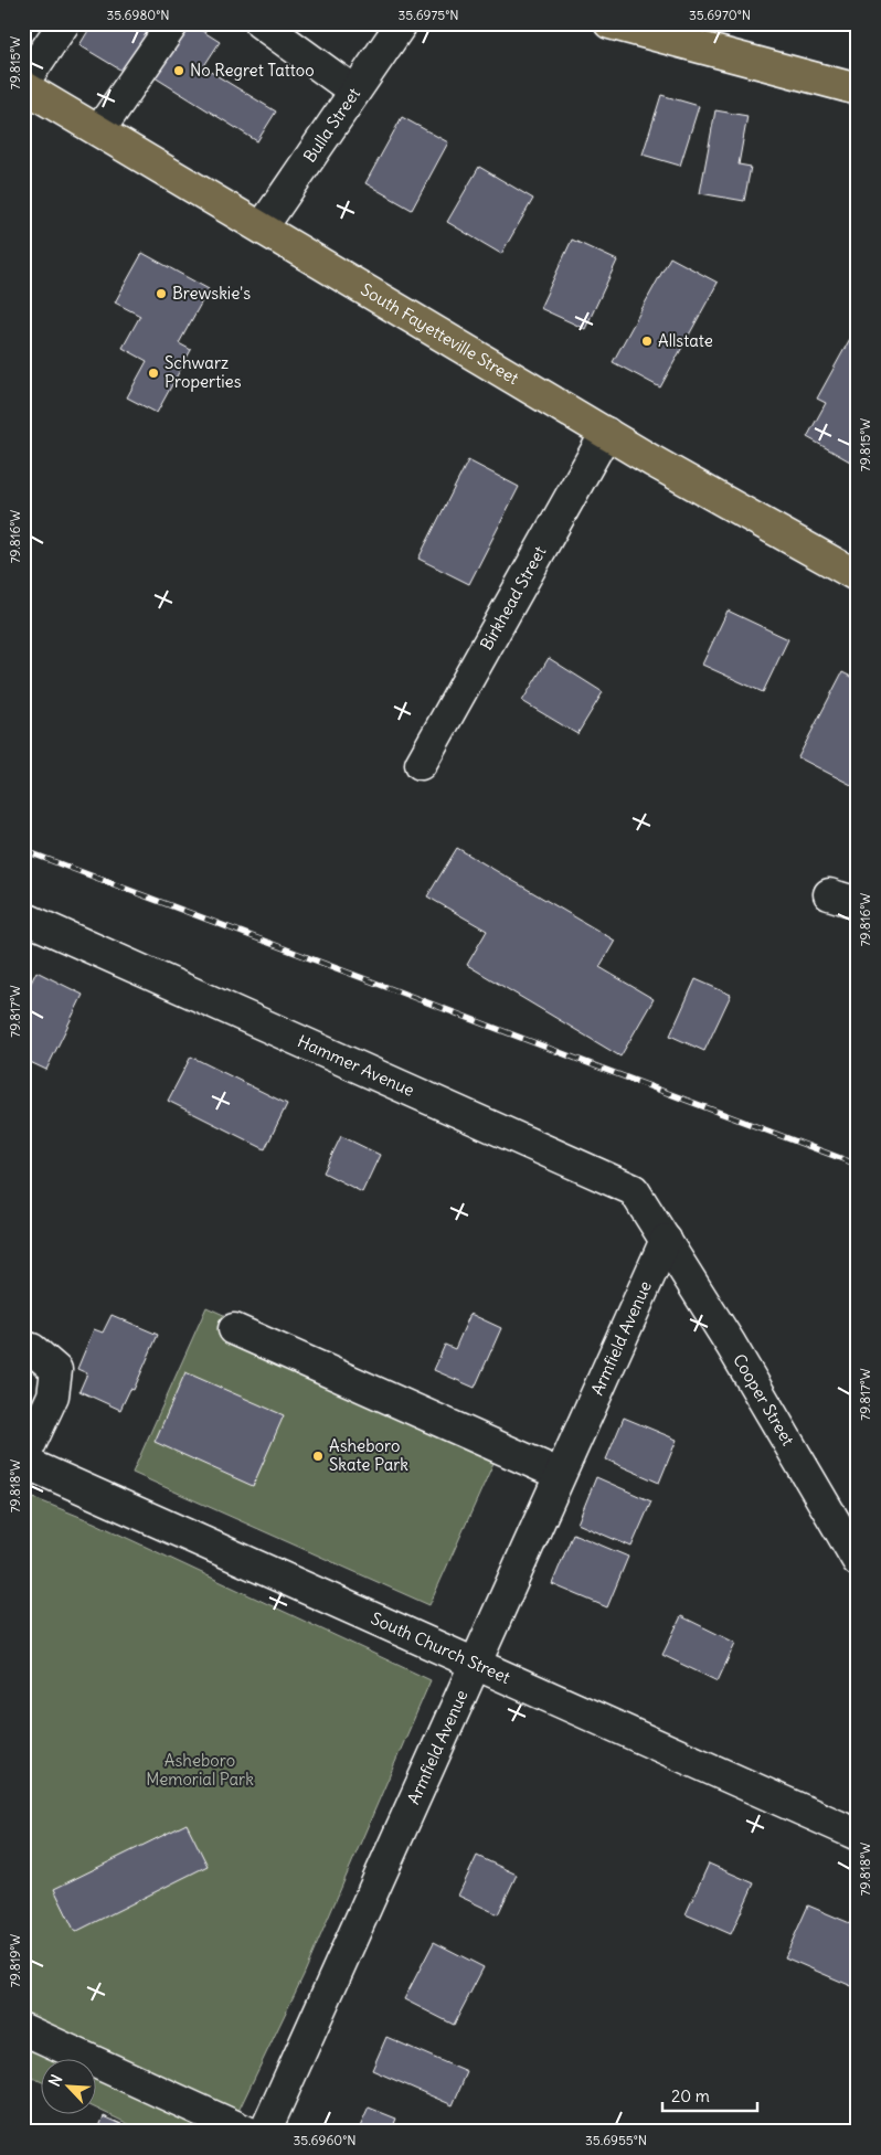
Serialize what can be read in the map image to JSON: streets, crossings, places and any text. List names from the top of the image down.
{
  "streets": {
    "main road": ["South Fayetteville Street"],
    "street": [
      "Bulla Street",
      "Birkhead Street",
      "Hammer Avenue",
      "Armfield Avenue",
      "Cooper Street",
      "South Church Street"
    ]
  },
  "crossings": [
    ["Bulla Street", "South Fayetteville Street"],
    ["South Fayetteville Street", "Birkhead Street"],
    ["Hammer Avenue", "Armfield Avenue"],
    ["Hammer Avenue", "Cooper Street"],
    ["Armfield Avenue", "Cooper Street"],
    ["Armfield Avenue", "South Church Street"]
  ],
  "parks": ["Asheboro Memorial Park"],
  "places": [
    "No Regret Tattoo",
    "Brewskie's",
    "Allstate",
    "Schwarz Properties",
    "Asheboro Skate Park"
  ],
  "scale_bar": "20 m",
  "north": "top left",
  "coordinates": [
    "35.6980°N",
    "35.6975°N",
    "35.6970°N",
    "79.815°W",
    "79.816°W",
    "79.817°W",
    "79.818°W",
    "79.819°W",
    "35.6960°N",
    "35.6955°N"
  ]
}
